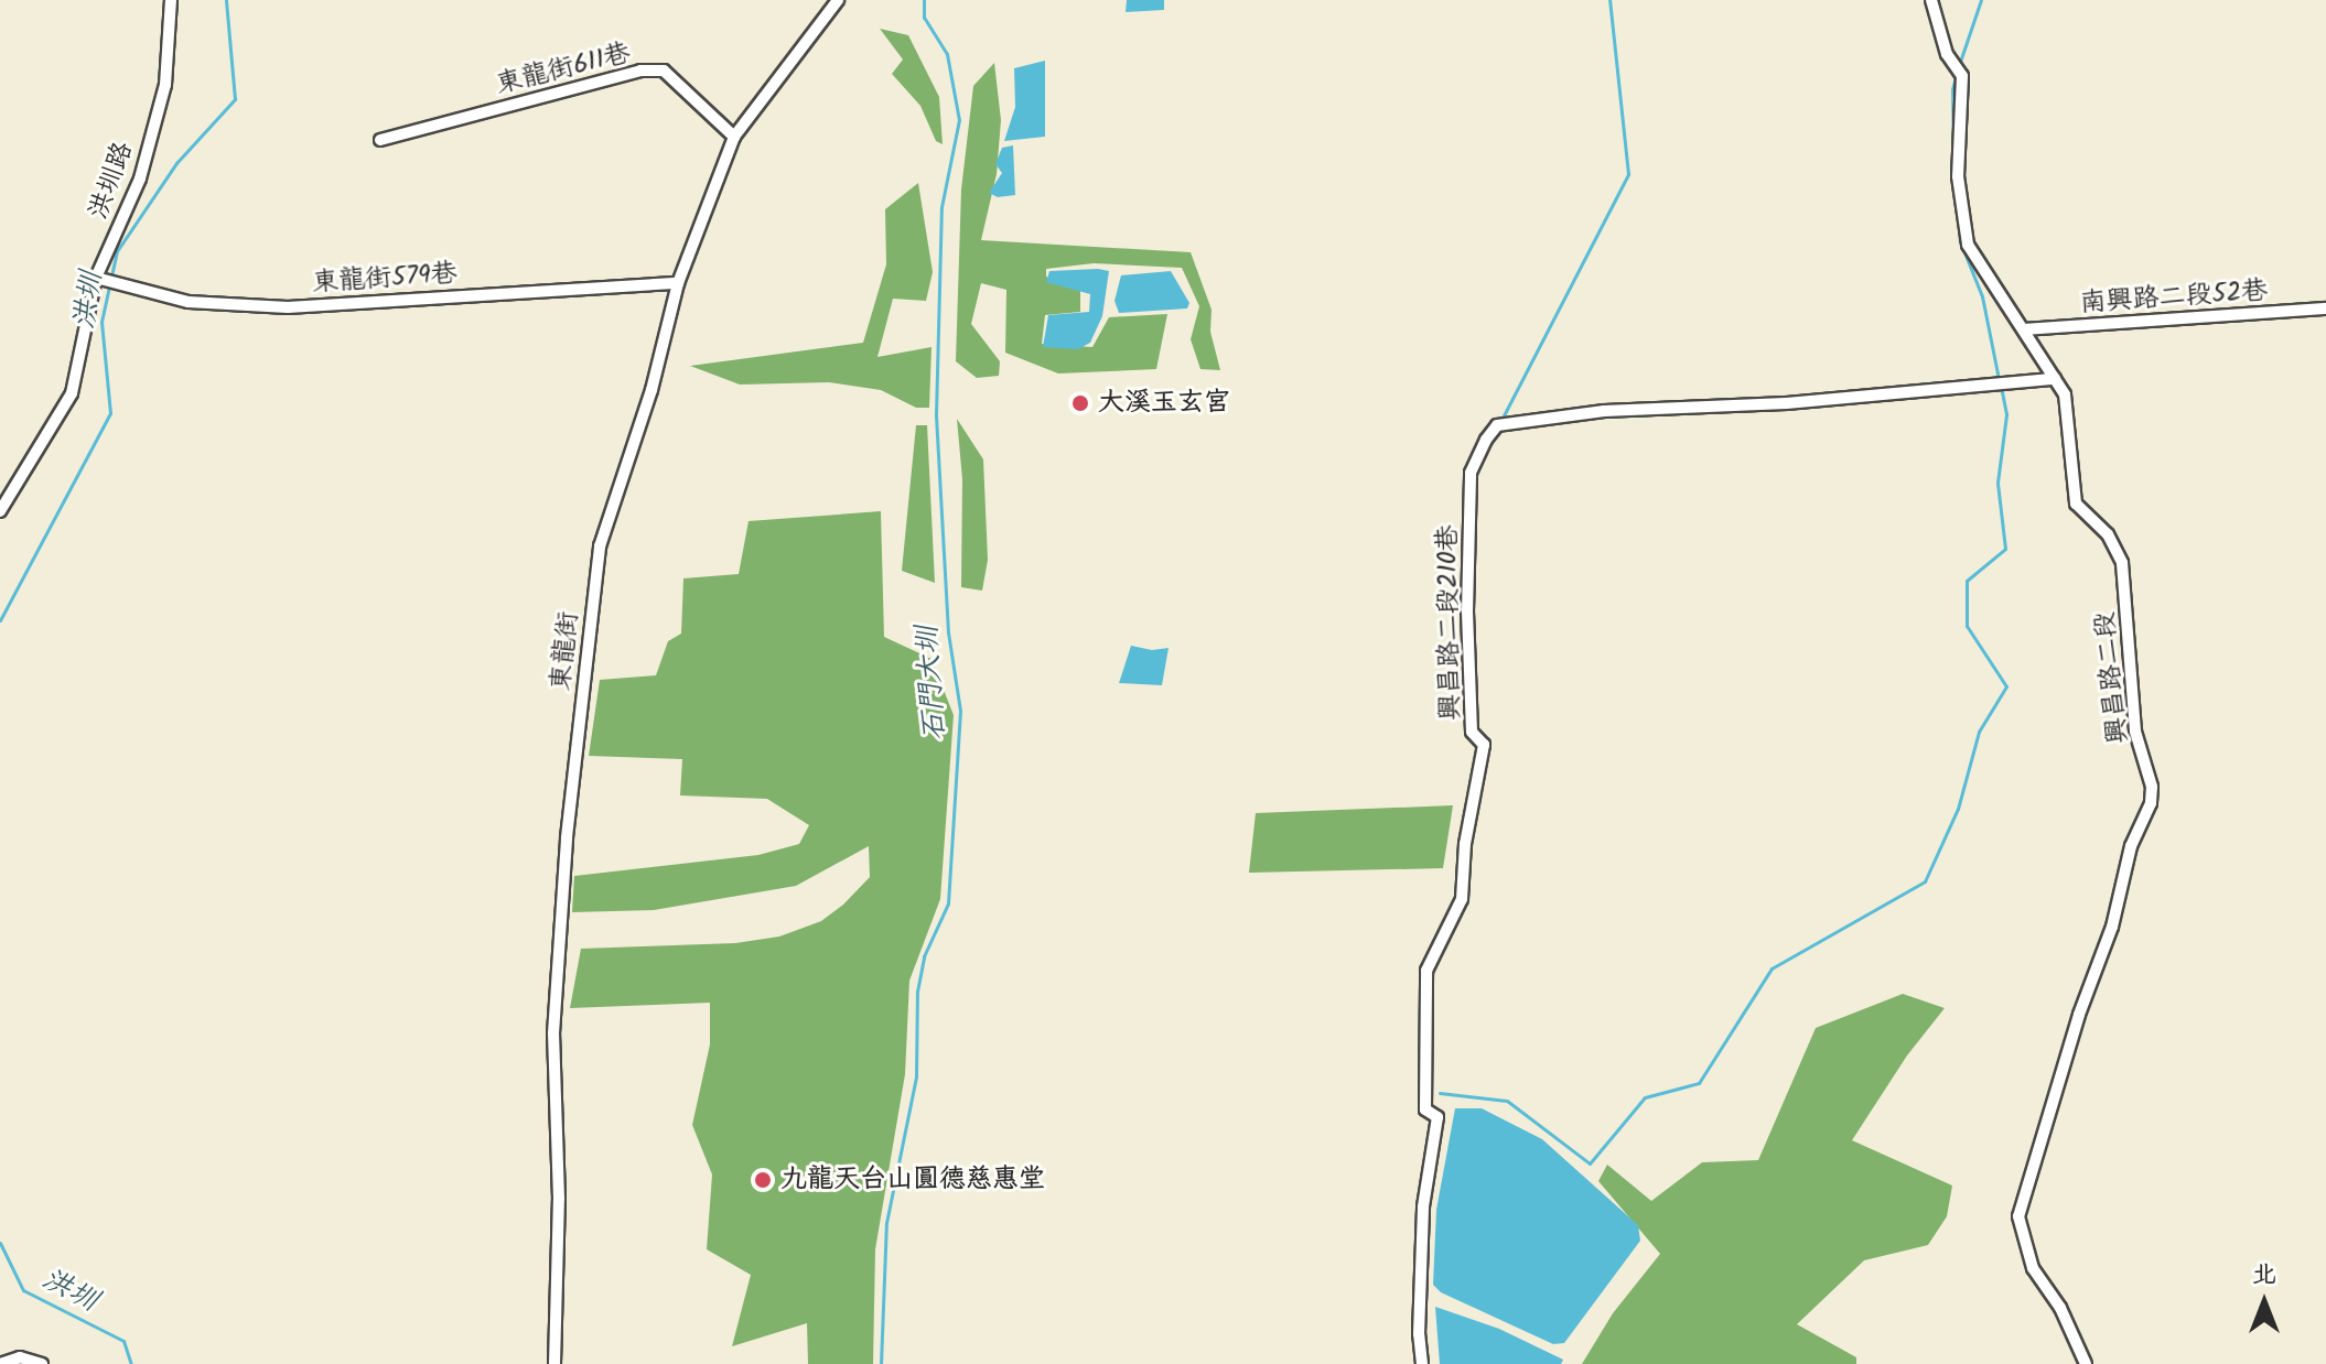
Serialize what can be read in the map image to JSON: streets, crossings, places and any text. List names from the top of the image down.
{
  "streets": {
    "street": [
      "東龍街611巷",
      "洪圳路",
      "東龍街579巷",
      "南興路二段52巷",
      "興昌路二段210巷",
      "東龍街",
      "興昌路二段"
    ]
  },
  "crossings": [
    ["東龍街611巷", "東龍街"],
    ["洪圳路", "東龍街579巷"],
    ["東龍街579巷", "東龍街"],
    ["南興路二段52巷", "興昌路二段"],
    ["興昌路二段210巷", "興昌路二段"]
  ],
  "water": ["洪圳", "石門大圳"],
  "places": ["大溪玉玄宮", "九龍天台山圓德慈惠堂"],
  "north": "top"
}
